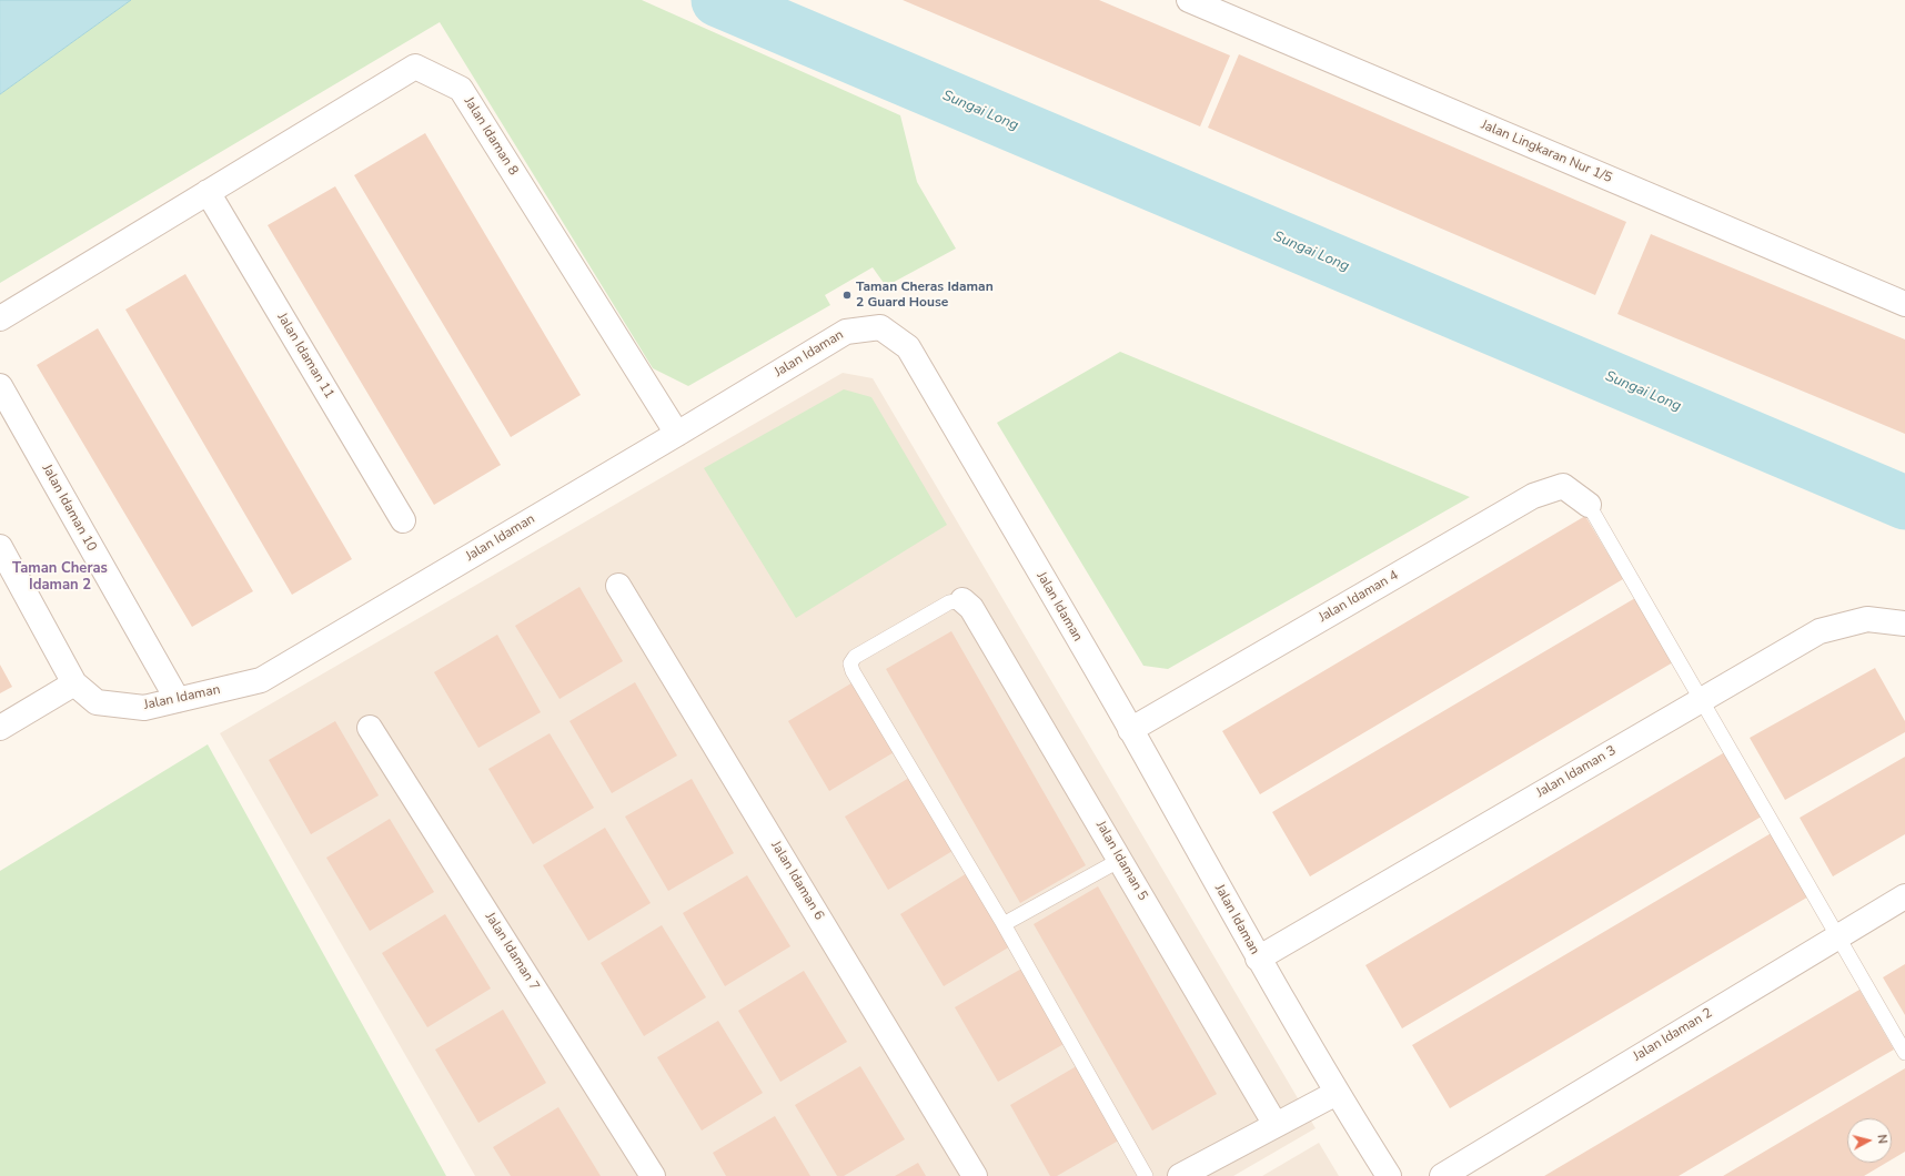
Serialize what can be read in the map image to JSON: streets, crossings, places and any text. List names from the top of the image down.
{
  "streets": {
    "street": [
      "Jalan Idaman 8",
      "Jalan Lingkaran Nur 1/5",
      "Jalan Idaman",
      "Jalan Idaman 11",
      "Jalan Idaman 10",
      "Jalan Idaman 4",
      "Jalan Idaman 3",
      "Jalan Idaman 5",
      "Jalan Idaman 6",
      "Jalan Idaman 7",
      "Jalan Idaman 2"
    ]
  },
  "crossings": [
    ["Jalan Idaman 8", "Jalan Idaman"],
    ["Jalan Idaman 8", "Jalan Idaman 11"],
    ["Jalan Idaman", "Jalan Idaman 10"],
    ["Jalan Idaman", "Jalan Idaman 4"],
    ["Jalan Idaman", "Jalan Idaman 3"]
  ],
  "districts": ["Taman Cheras Idaman 2"],
  "water": ["Sungai Long"],
  "places": ["Taman Cheras Idaman 2 Guard House"],
  "north": "right"
}
